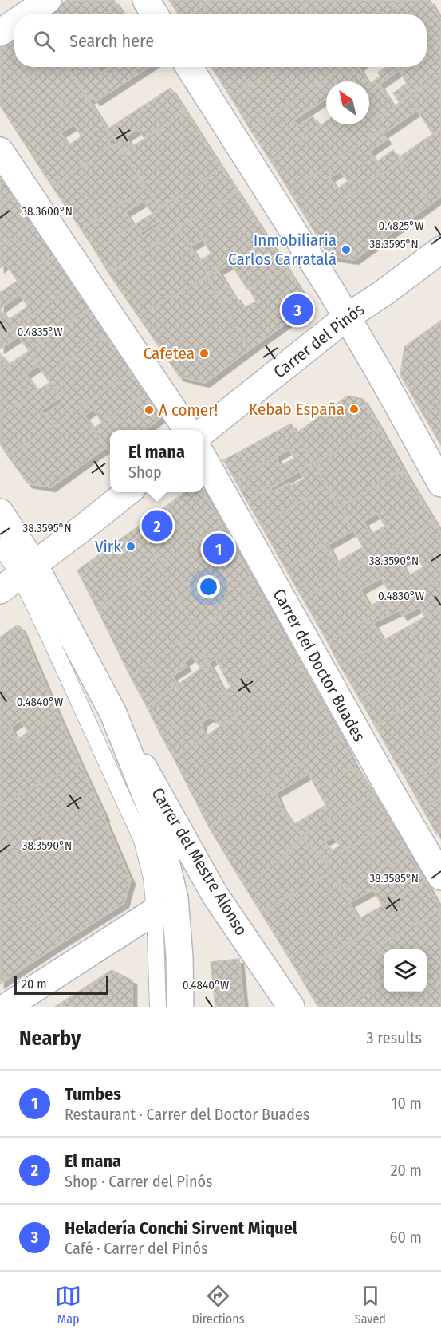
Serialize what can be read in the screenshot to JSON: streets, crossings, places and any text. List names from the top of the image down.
{
  "streets": {
    "street": ["Carrer del Pinós", "Carrer del Doctor Buades", "Carrer del Mestre Alonso"]
  },
  "places": [
    "Inmobiliaria Carlos Carratalá",
    "Cafetea",
    "Kebab España",
    "A comer!",
    "Virk"
  ],
  "scale_bar": "20 m",
  "north": "top left",
  "page": {
    "search": "Search here",
    "pins": ["3", "2", "1"],
    "popup": ["El mana", "Shop"],
    "scale": "20 m",
    "heading": ["Nearby", "3 results"],
    "list": [
      {
        "mark": "1",
        "name": "Tumbes",
        "note": "Restaurant · Carrer del Doctor Buades",
        "value": "10 m"
      },
      {
        "mark": "2",
        "name": "El mana",
        "note": "Shop · Carrer del Pinós",
        "value": "20 m"
      },
      {
        "mark": "3",
        "name": "Heladería Conchi Sirvent Miquel",
        "note": "Café · Carrer del Pinós",
        "value": "60 m"
      }
    ],
    "nav": ["Map", "Directions", "Saved"]
  },
  "coordinates": [
    "38.3600°N",
    "0.4825°W",
    "38.3595°N",
    "0.4835°W",
    "38.3590°N",
    "0.4830°W",
    "0.4840°W",
    "38.3585°N"
  ]
}
